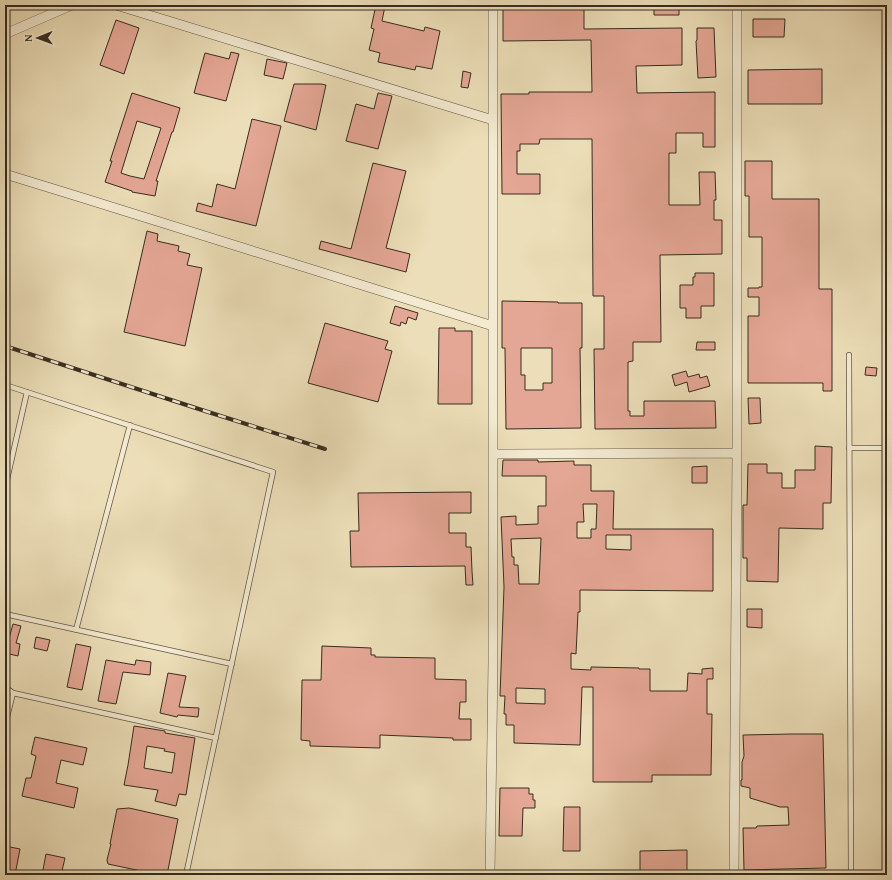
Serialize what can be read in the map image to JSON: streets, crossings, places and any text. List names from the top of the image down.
{
  "north": "left"
}
